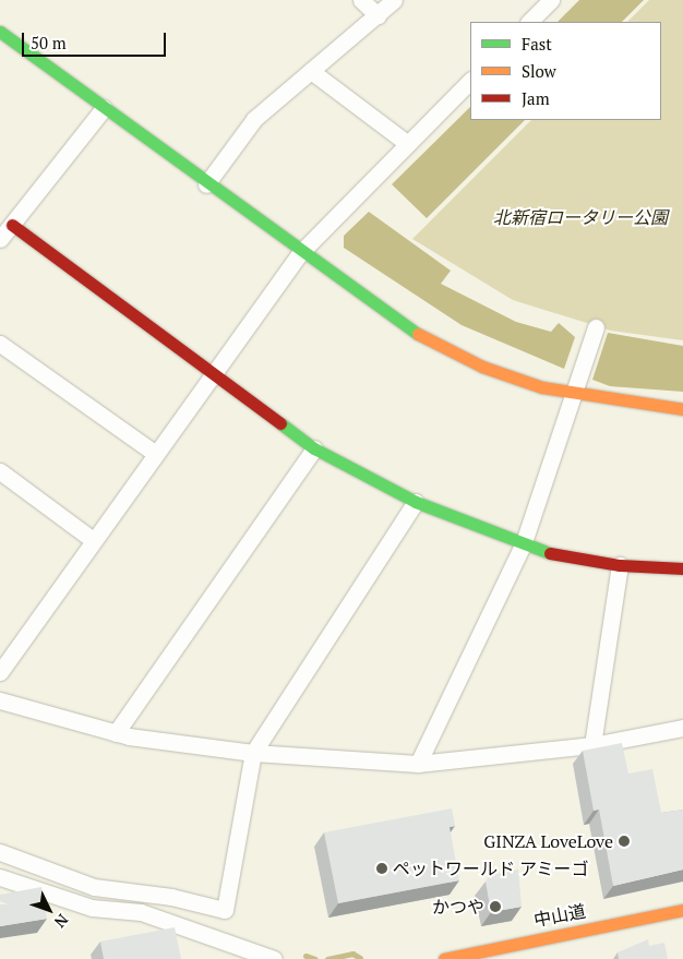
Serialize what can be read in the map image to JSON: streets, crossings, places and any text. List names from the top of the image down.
{
  "streets": {
    "main road": ["中山道"]
  },
  "parks": ["北新宿ロータリー公園"],
  "places": ["GINZA LoveLove", "ペットワールド アミーゴ", "かつや"],
  "legend": ["Fast", "Slow", "Jam"],
  "scale_bar": "50 m",
  "north": "bottom right"
}
